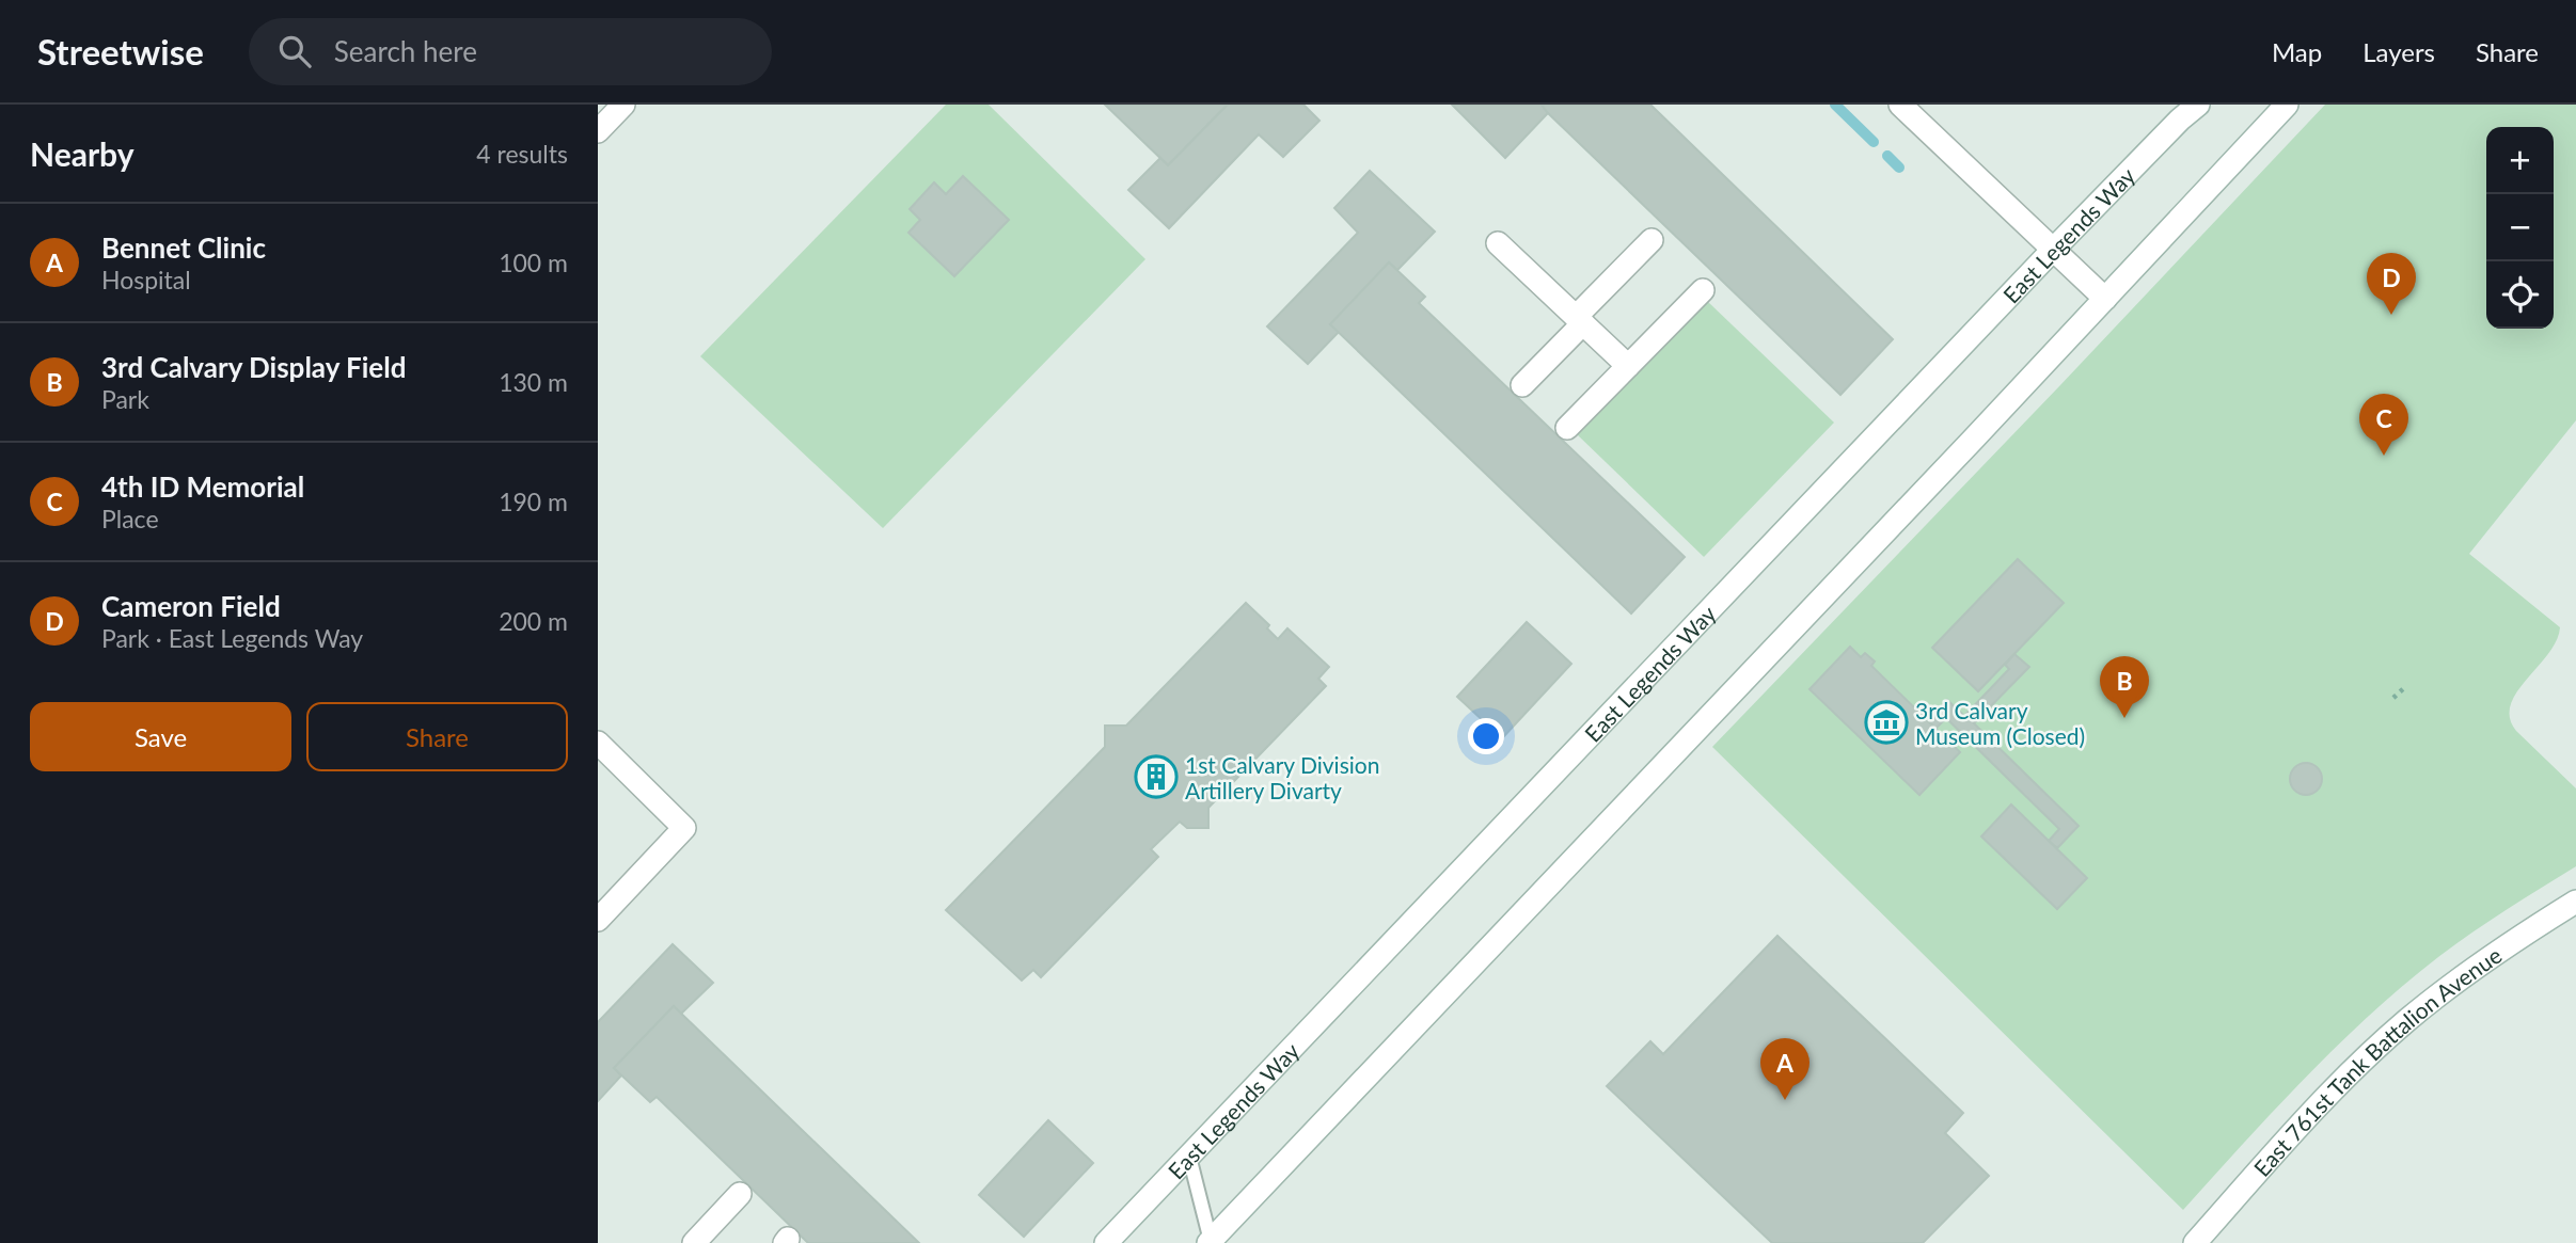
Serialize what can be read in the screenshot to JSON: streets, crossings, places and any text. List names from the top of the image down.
{
  "streets": {
    "street": ["East Legends Way", "East 761st Tank Battalion Avenue"]
  },
  "places": {
    "museum": ["3rd Calvary Museum (Closed)"],
    "building": ["1st Calvary Division Artillery Divarty"]
  },
  "page": {
    "header": "Streetwise",
    "search": "Search here",
    "nav": ["Map", "Layers", "Share"],
    "heading": ["Nearby", "4 results"],
    "map_buttons": ["+", "−"],
    "list": [
      {
        "mark": "A",
        "name": "Bennet Clinic",
        "note": "Hospital",
        "value": "100 m"
      },
      {
        "mark": "B",
        "name": "3rd Calvary Display Field",
        "note": "Park",
        "value": "130 m"
      },
      {
        "mark": "C",
        "name": "4th ID Memorial",
        "note": "Place",
        "value": "190 m"
      },
      {
        "mark": "D",
        "name": "Cameron Field",
        "note": "Park · East Legends Way",
        "value": "200 m"
      }
    ],
    "pins": [
      "D",
      "C",
      "B",
      "A"
    ],
    "buttons": ["Save", "Share"]
  }
}
